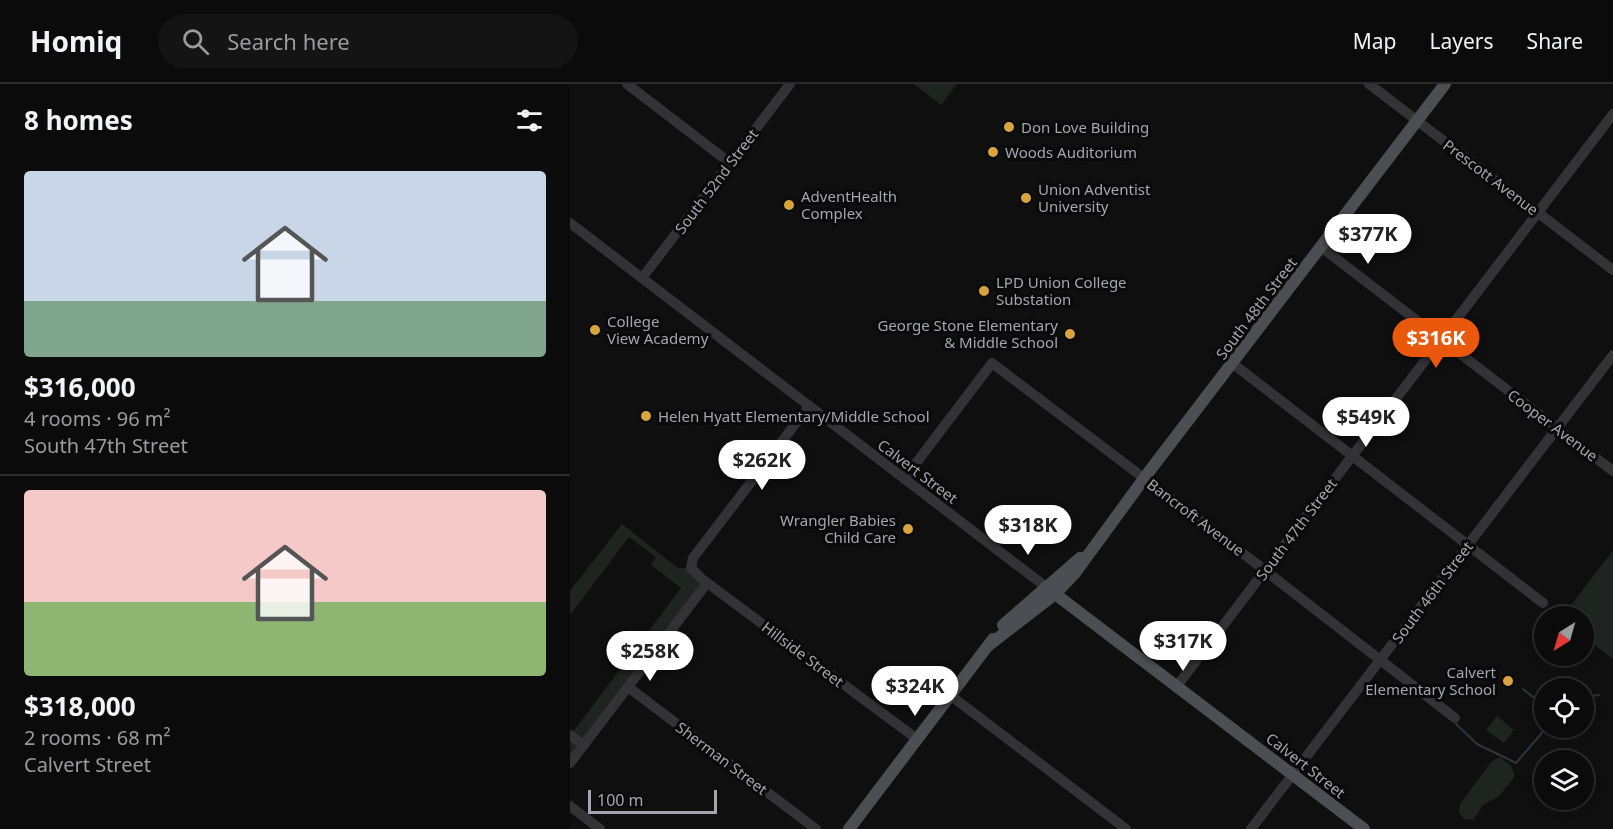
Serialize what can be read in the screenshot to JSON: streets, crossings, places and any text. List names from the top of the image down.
{
  "streets": {
    "main road": ["South 48th Street", "Calvert Street"],
    "street": [
      "Prescott Avenue",
      "South 52nd Street",
      "Cooper Avenue",
      "Bancroft Avenue",
      "South 47th Street",
      "South 46th Street",
      "Hillside Street",
      "Sherman Street"
    ]
  },
  "crossings": [
    ["Prescott Avenue", "South 48th Street"],
    ["Prescott Avenue", "South 47th Street"],
    ["South 52nd Street", "Calvert Street"],
    ["South 48th Street", "Cooper Avenue"],
    ["South 48th Street", "Calvert Street"],
    ["South 48th Street", "Bancroft Avenue"],
    ["South 48th Street", "Hillside Street"],
    ["Cooper Avenue", "South 47th Street"],
    ["Cooper Avenue", "South 46th Street"],
    ["Calvert Street", "Bancroft Avenue"],
    ["Calvert Street", "South 47th Street"],
    ["Calvert Street", "South 46th Street"],
    ["Calvert Street", "Hillside Street"],
    ["Bancroft Avenue", "South 47th Street"],
    ["Bancroft Avenue", "South 46th Street"]
  ],
  "places": [
    "Don Love Building",
    "Woods Auditorium",
    "Union Adventist University",
    "AdventHealth Complex",
    "LPD Union College Substation",
    "College View Academy",
    "George Stone Elementary & Middle School",
    "Helen Hyatt Elementary/Middle School",
    "Wrangler Babies Child Care",
    "Calvert Elementary School"
  ],
  "scale_bar": "100 m",
  "north": "bottom left",
  "page": {
    "header": "Homiq",
    "search": "Search here",
    "nav": ["Map", "Layers", "Share"],
    "heading": "8 homes",
    "list": [
      {
        "name": "$316,000",
        "note": "4 rooms · 96 m² · South 47th Street"
      },
      {
        "name": "$318,000",
        "note": "2 rooms · 68 m² · Calvert Street"
      }
    ],
    "price": [
      "$377K",
      "$316K",
      "$549K",
      "$262K",
      "$318K",
      "$317K",
      "$258K",
      "$324K"
    ],
    "scale": "100 m"
  }
}
